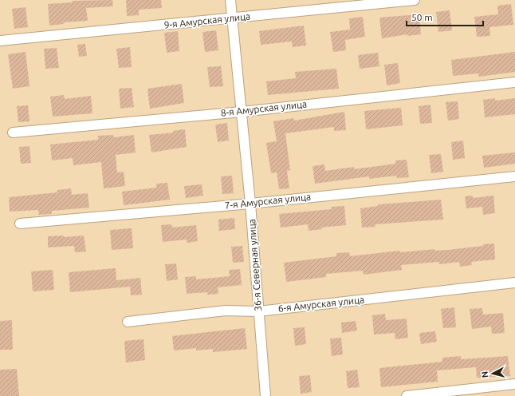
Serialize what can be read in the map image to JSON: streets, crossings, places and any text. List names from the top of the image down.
{
  "streets": {
    "street": [
      "9-я Амурская улица",
      "8-я Амурская улица",
      "7-я Амурская улица",
      "36-я Северная улица",
      "6-я Амурская улица"
    ]
  },
  "crossings": [
    ["9-я Амурская улица", "36-я Северная улица"],
    ["8-я Амурская улица", "36-я Северная улица"],
    ["7-я Амурская улица", "36-я Северная улица"],
    ["36-я Северная улица", "6-я Амурская улица"]
  ],
  "scale_bar": "50 m",
  "north": "left"
}
